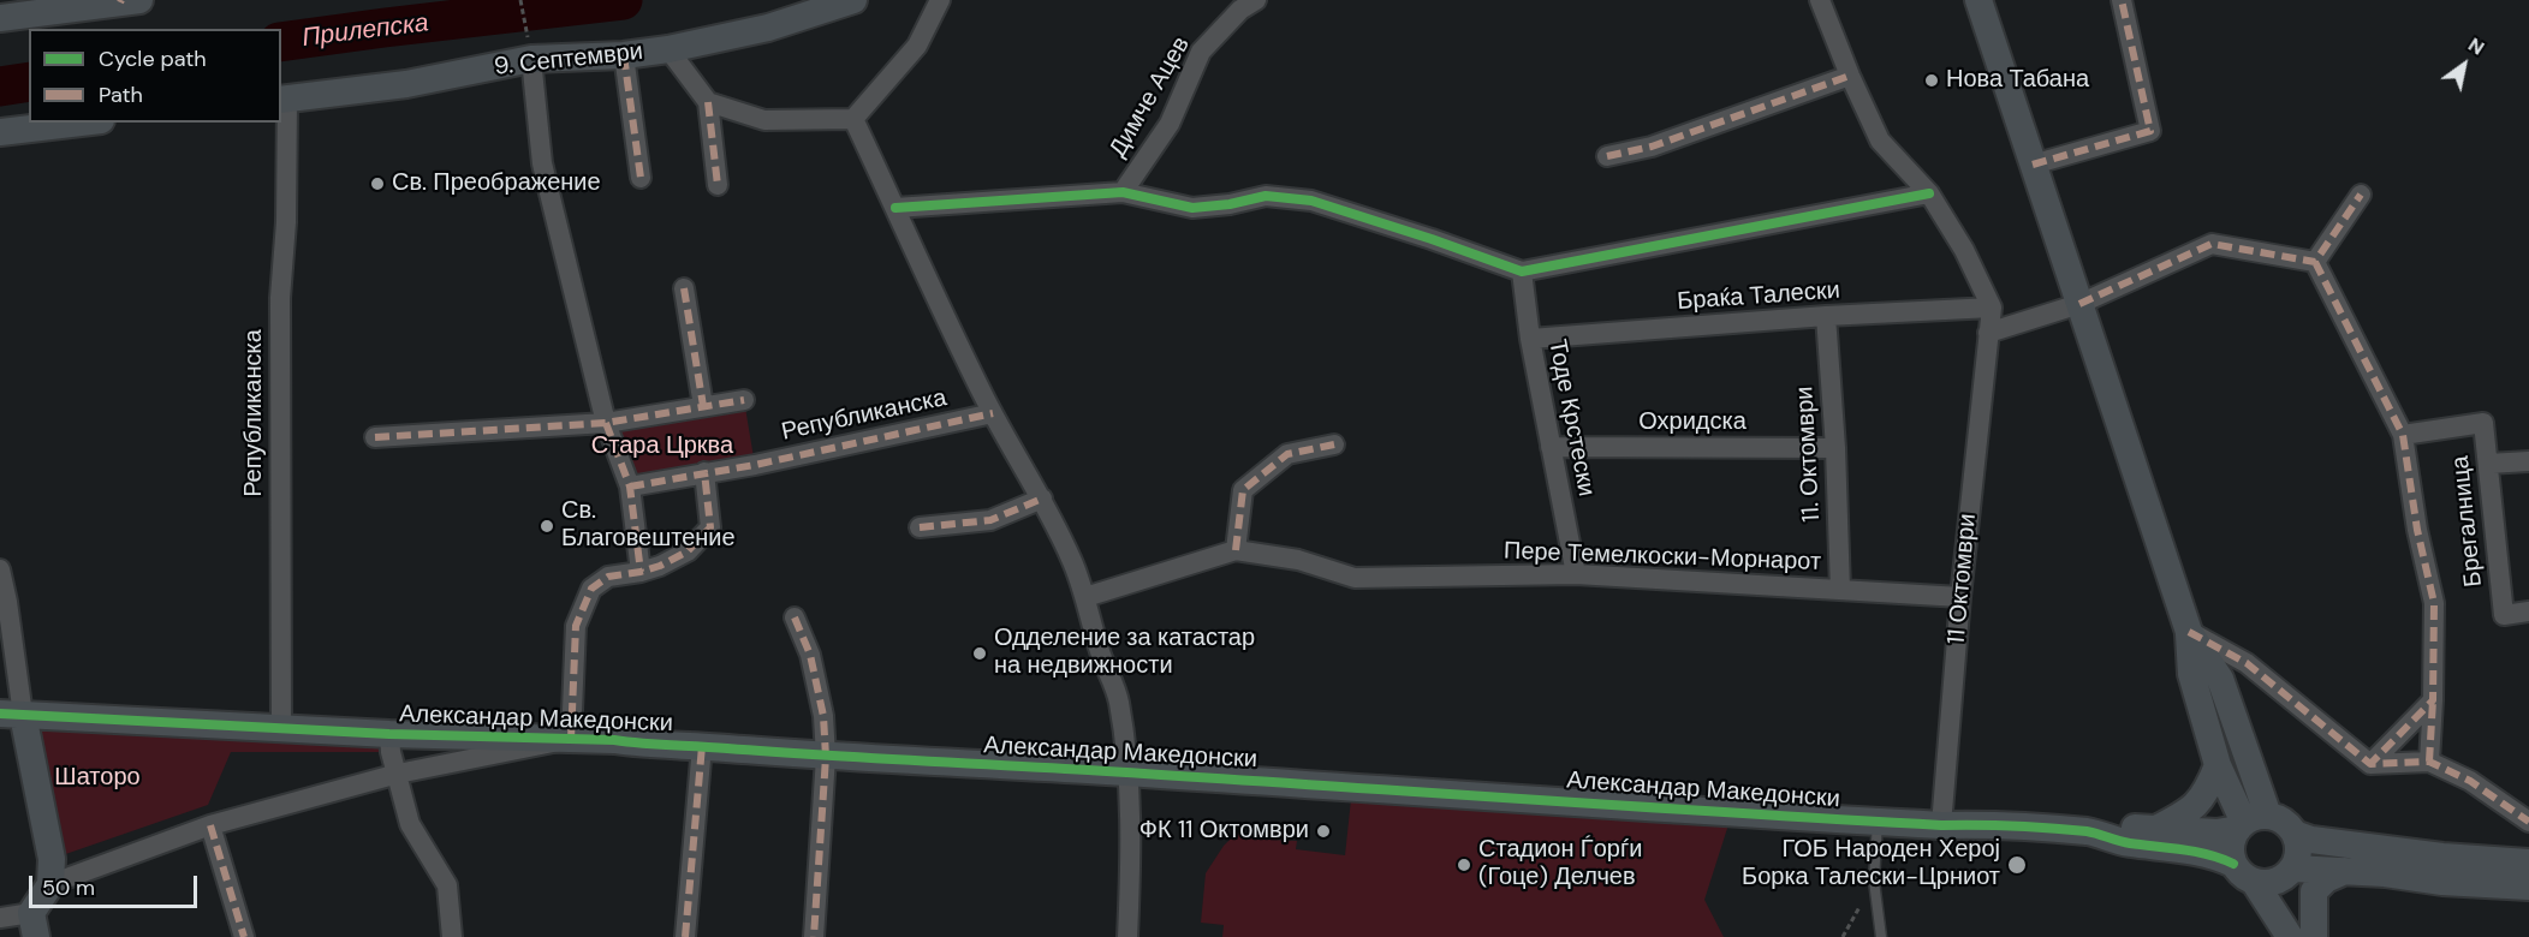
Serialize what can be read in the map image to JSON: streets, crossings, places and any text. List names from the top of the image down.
{
  "streets": {
    "street": [
      "9. Септември",
      "Димче Ацев",
      "Браќа Талески",
      "Републиканска",
      "Тоде Крстески",
      "Охридска",
      "11. Октомври",
      "Брегалница",
      "Пере Темелкоски-Морнарот",
      "11 Октомври",
      "Александар Македонски"
    ]
  },
  "crossings": [
    ["9. Септември", "Републиканска"],
    ["Браќа Талески", "Тоде Крстески"],
    ["Браќа Талески", "11. Октомври"],
    ["Браќа Талески", "11 Октомври"],
    ["Републиканска", "Александар Македонски"],
    ["Тоде Крстески", "Охридска"],
    ["Тоде Крстески", "Пере Темелкоски-Морнарот"],
    ["Охридска", "11. Октомври"],
    ["11. Октомври", "Пере Темелкоски-Морнарот"],
    ["Пере Темелкоски-Морнарот", "11 Октомври"],
    ["11 Октомври", "Александар Македонски"]
  ],
  "water": ["Прилепска"],
  "parks": ["Стара Црква", "Шаторо"],
  "places": [
    "Нова Табана",
    "Св. Преображение",
    "Св. Благовештение",
    "Одделение за катастар на недвижности",
    "ФК 11 Октомври",
    "Стадион Ѓорѓи (Гоце) Делчев",
    "ГОБ Народен Херој Борка Талески-Црниот"
  ],
  "legend": ["Cycle path", "Path"],
  "scale_bar": "50 m",
  "north": "top right"
}
